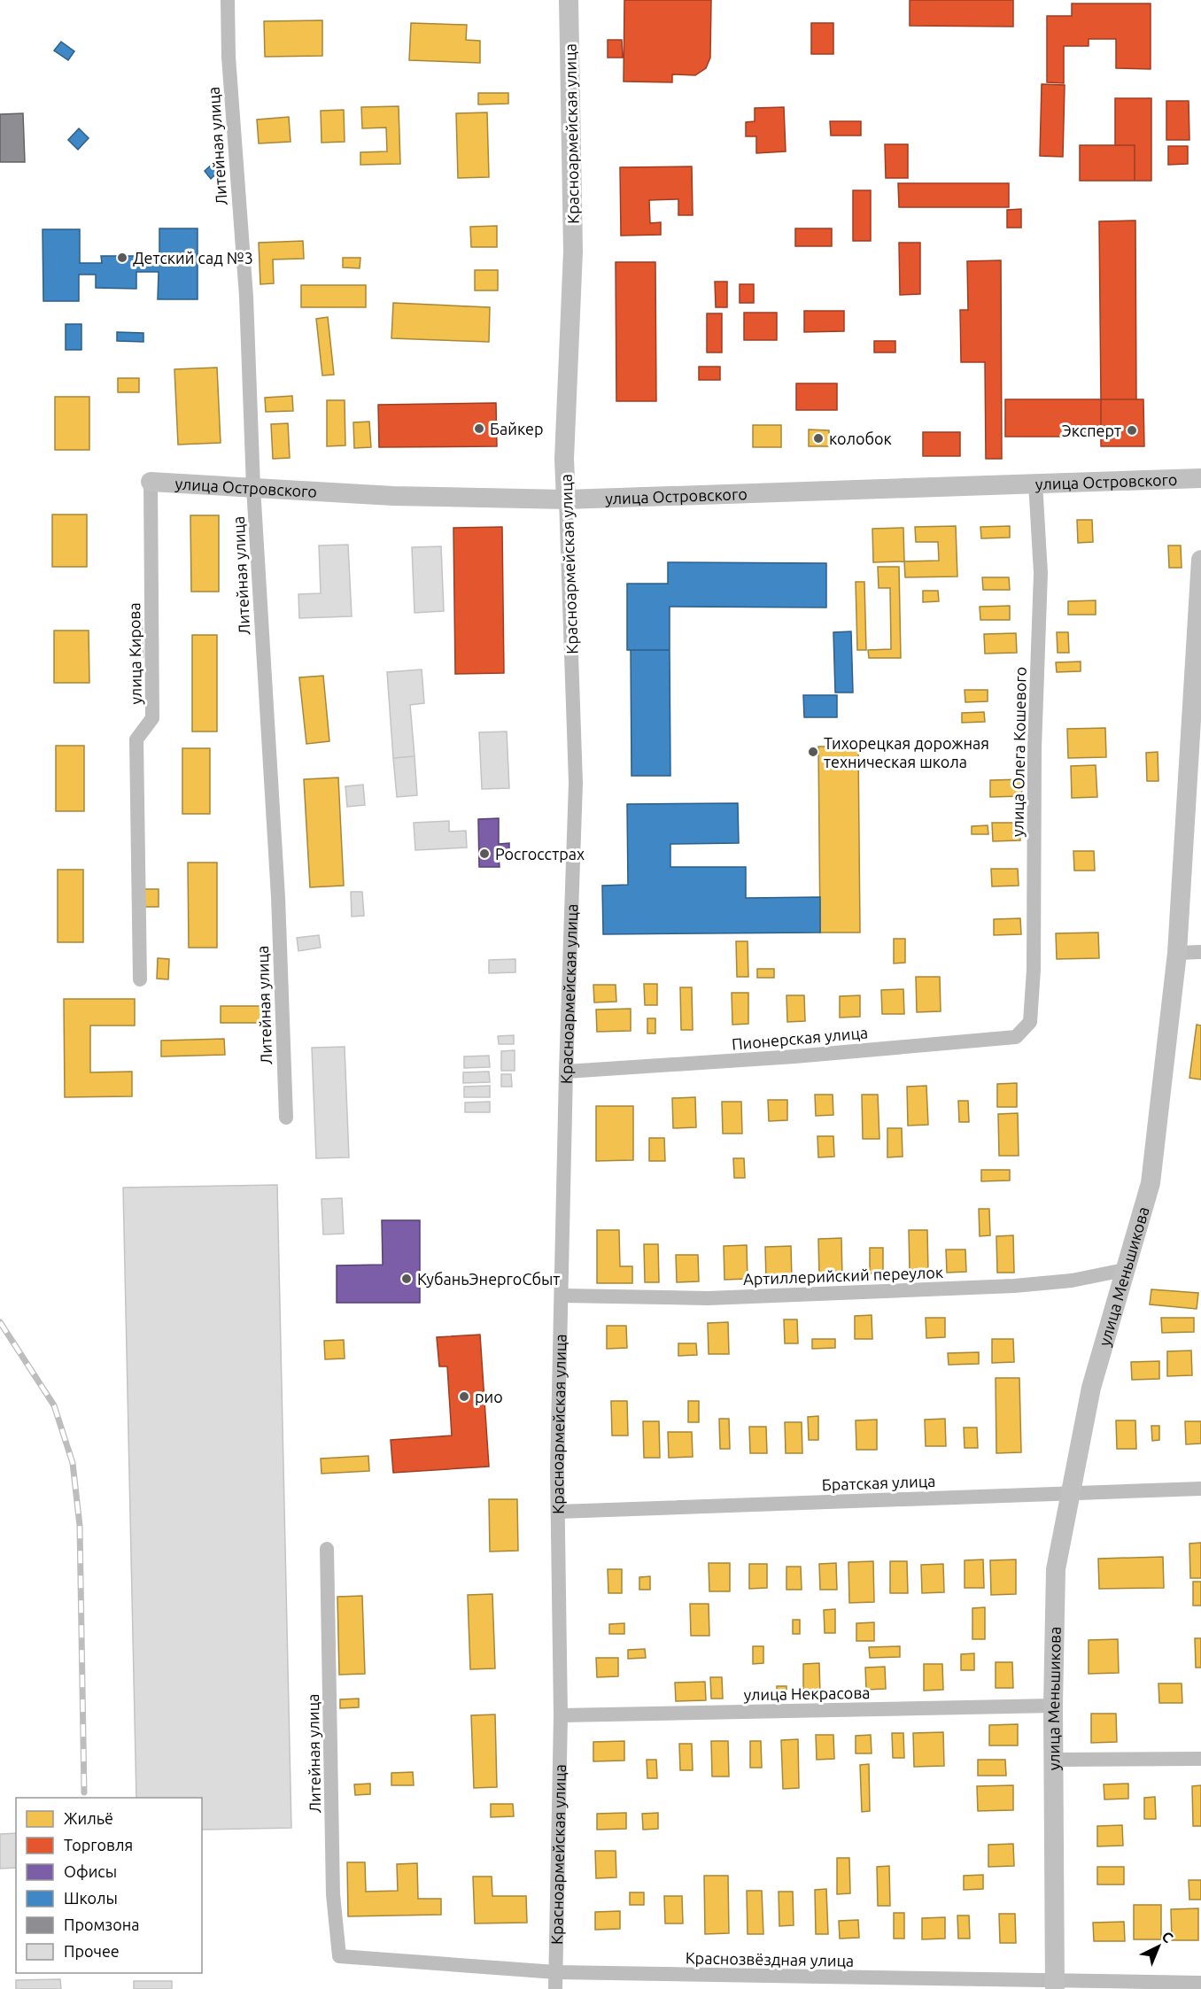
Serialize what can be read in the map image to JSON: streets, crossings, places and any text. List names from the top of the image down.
{
  "streets": {
    "street": [
      "Красноармейская улица",
      "Литейная улица",
      "улица Островского",
      "улица Кирова",
      "улица Олега Кошевого",
      "Пионерская улица",
      "Артиллерийский переулок",
      "улица Меньшикова",
      "Братская улица",
      "улица Некрасова",
      "Краснозвёздная улица"
    ]
  },
  "crossings": [
    ["Красноармейская улица", "улица Островского"],
    ["Красноармейская улица", "Пионерская улица"],
    ["Красноармейская улица", "Артиллерийский переулок"],
    ["Красноармейская улица", "Братская улица"],
    ["Красноармейская улица", "улица Некрасова"],
    ["Красноармейская улица", "Краснозвёздная улица"],
    ["Литейная улица", "улица Островского"],
    ["Литейная улица", "Краснозвёздная улица"],
    ["улица Островского", "улица Кирова"],
    ["улица Островского", "улица Олега Кошевого"],
    ["улица Олега Кошевого", "Пионерская улица"],
    ["Артиллерийский переулок", "улица Меньшикова"],
    ["улица Меньшикова", "Братская улица"],
    ["улица Меньшикова", "улица Некрасова"],
    ["улица Меньшикова", "Краснозвёздная улица"]
  ],
  "places": [
    "Детский сад №3",
    "Байкер",
    "Эксперт",
    "колобок",
    "Тихорецкая дорожная техническая школа",
    "Росгосстрах",
    "КубаньЭнергоСбыт",
    "рио"
  ],
  "legend": [
    "Жильё",
    "Торговля",
    "Офисы",
    "Школы",
    "Промзона",
    "Прочее"
  ],
  "north": "top right"
}
